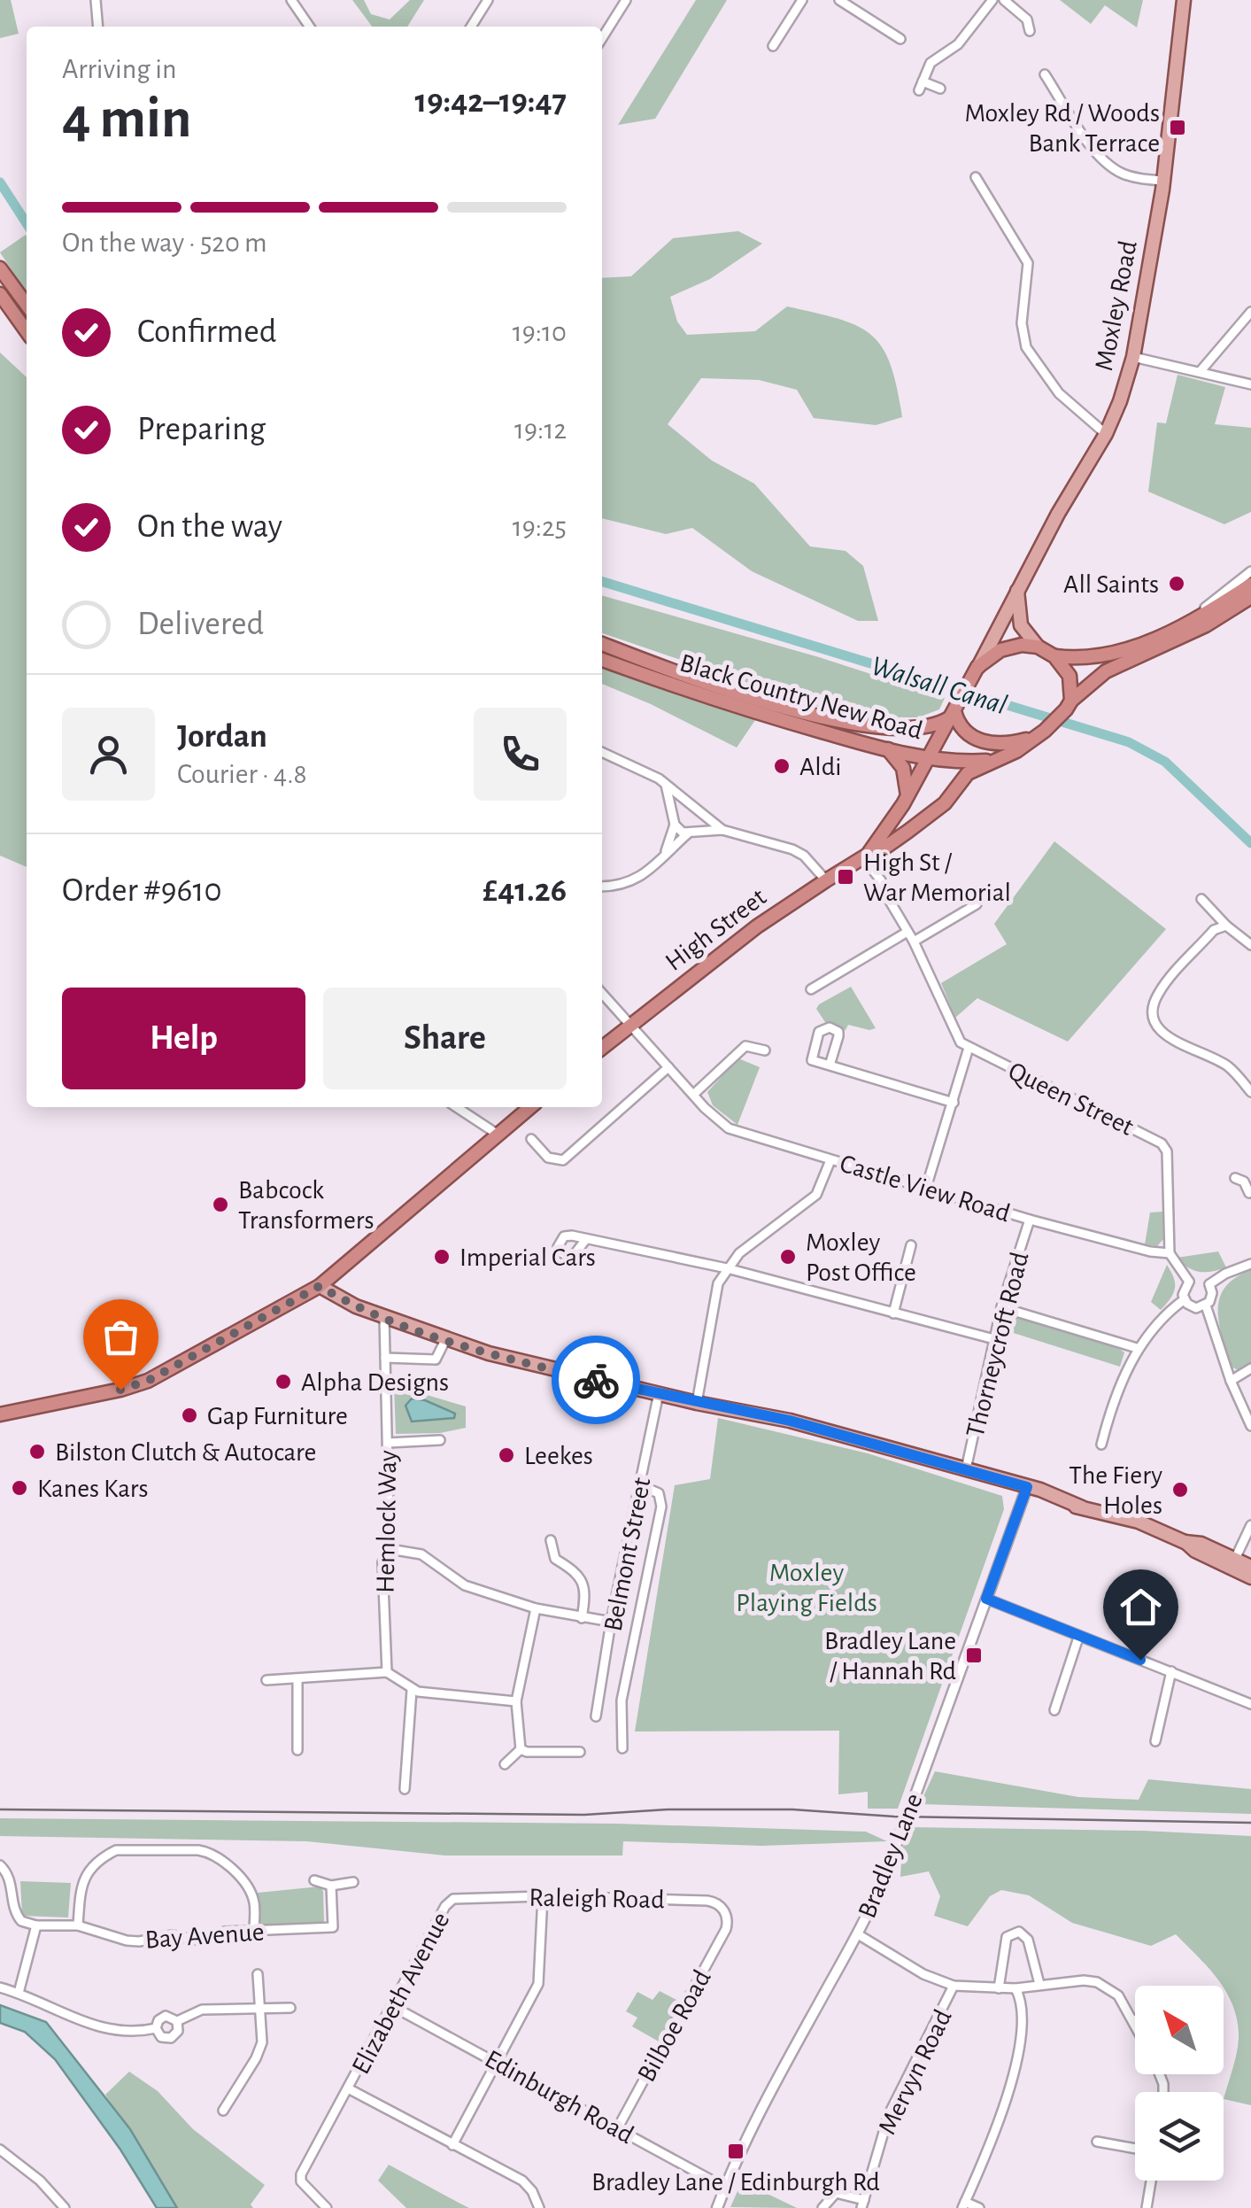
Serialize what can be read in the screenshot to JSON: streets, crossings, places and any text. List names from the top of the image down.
{
  "streets": {
    "highway": ["Black Country New Road", "High Street"],
    "main road": ["Moxley Road"],
    "street": [
      "Queen Street",
      "Castle View Road",
      "Thorneycroft Road",
      "Hemlock Way",
      "Belmont Street",
      "Bradley Lane",
      "Raleigh Road",
      "Bay Avenue",
      "Elizabeth Avenue",
      "Bilboe Road",
      "Mervyn Road",
      "Edinburgh Road"
    ]
  },
  "crossings": [
    ["Moxley Road", "Black Country New Road"],
    ["Moxley Road", "High Street"],
    ["Black Country New Road", "High Street"],
    ["High Street", "Castle View Road"],
    ["Queen Street", "Castle View Road"],
    ["Castle View Road", "Thorneycroft Road"],
    ["Bradley Lane", "Edinburgh Road"],
    ["Raleigh Road", "Elizabeth Avenue"],
    ["Raleigh Road", "Bilboe Road"],
    ["Elizabeth Avenue", "Edinburgh Road"],
    ["Bilboe Road", "Edinburgh Road"]
  ],
  "water": ["Walsall Canal"],
  "parks": ["Moxley Playing Fields"],
  "places": {
    "transit": [
      "Moxley Rd / Woods Bank Terrace",
      "High St / War Memorial",
      "Bradley Lane / Hannah Rd",
      "Bradley Lane / Edinburgh Rd"
    ],
    "other": [
      "All Saints",
      "Aldi",
      "Babcock Transformers",
      "Imperial Cars",
      "Moxley Post Office",
      "Alpha Designs",
      "Gap Furniture",
      "Bilston Clutch & Autocare",
      "Leekes",
      "Kanes Kars",
      "The Fiery Holes"
    ]
  },
  "north": "top left",
  "page": {
    "heading": ["4 min", "Arriving in", "19:42–19:47"],
    "panel": [
      "Jordan",
      "Courier · 4.8",
      "Order #9610",
      "£41.26"
    ],
    "bar": "On the way · 520 m",
    "list": [
      ["Confirmed", "19:10"],
      ["Preparing", "19:12"],
      ["On the way", "19:25"],
      "Delivered"
    ],
    "buttons": ["Help", "Share"]
  }
}
